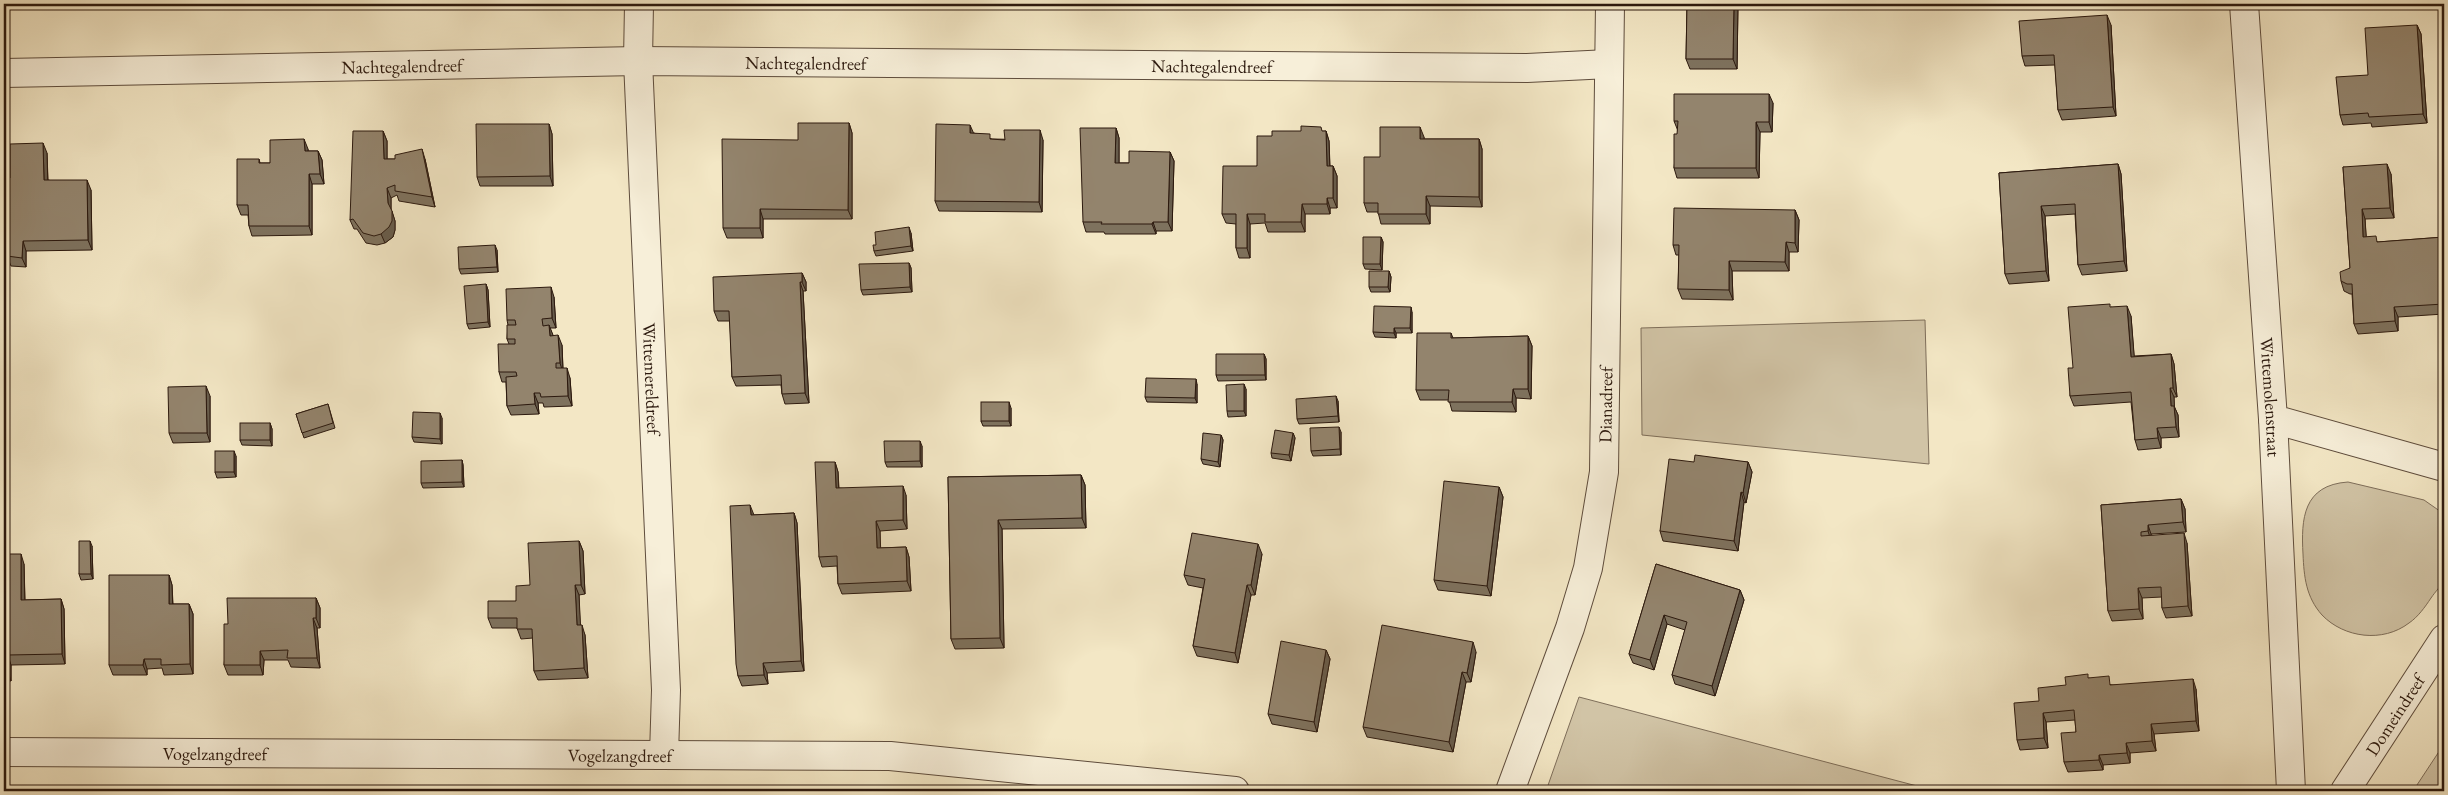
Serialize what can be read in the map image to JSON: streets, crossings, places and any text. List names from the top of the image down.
{
  "streets": {
    "street": [
      "Nachtegalendreef",
      "Wittemereldreef",
      "Wittemolenstraat",
      "Dianadreef",
      "Domeindreef",
      "Vogelzangdreef"
    ]
  },
  "crossings": [
    ["Nachtegalendreef", "Wittemereldreef"],
    ["Nachtegalendreef", "Dianadreef"],
    ["Wittemereldreef", "Vogelzangdreef"]
  ]
}
